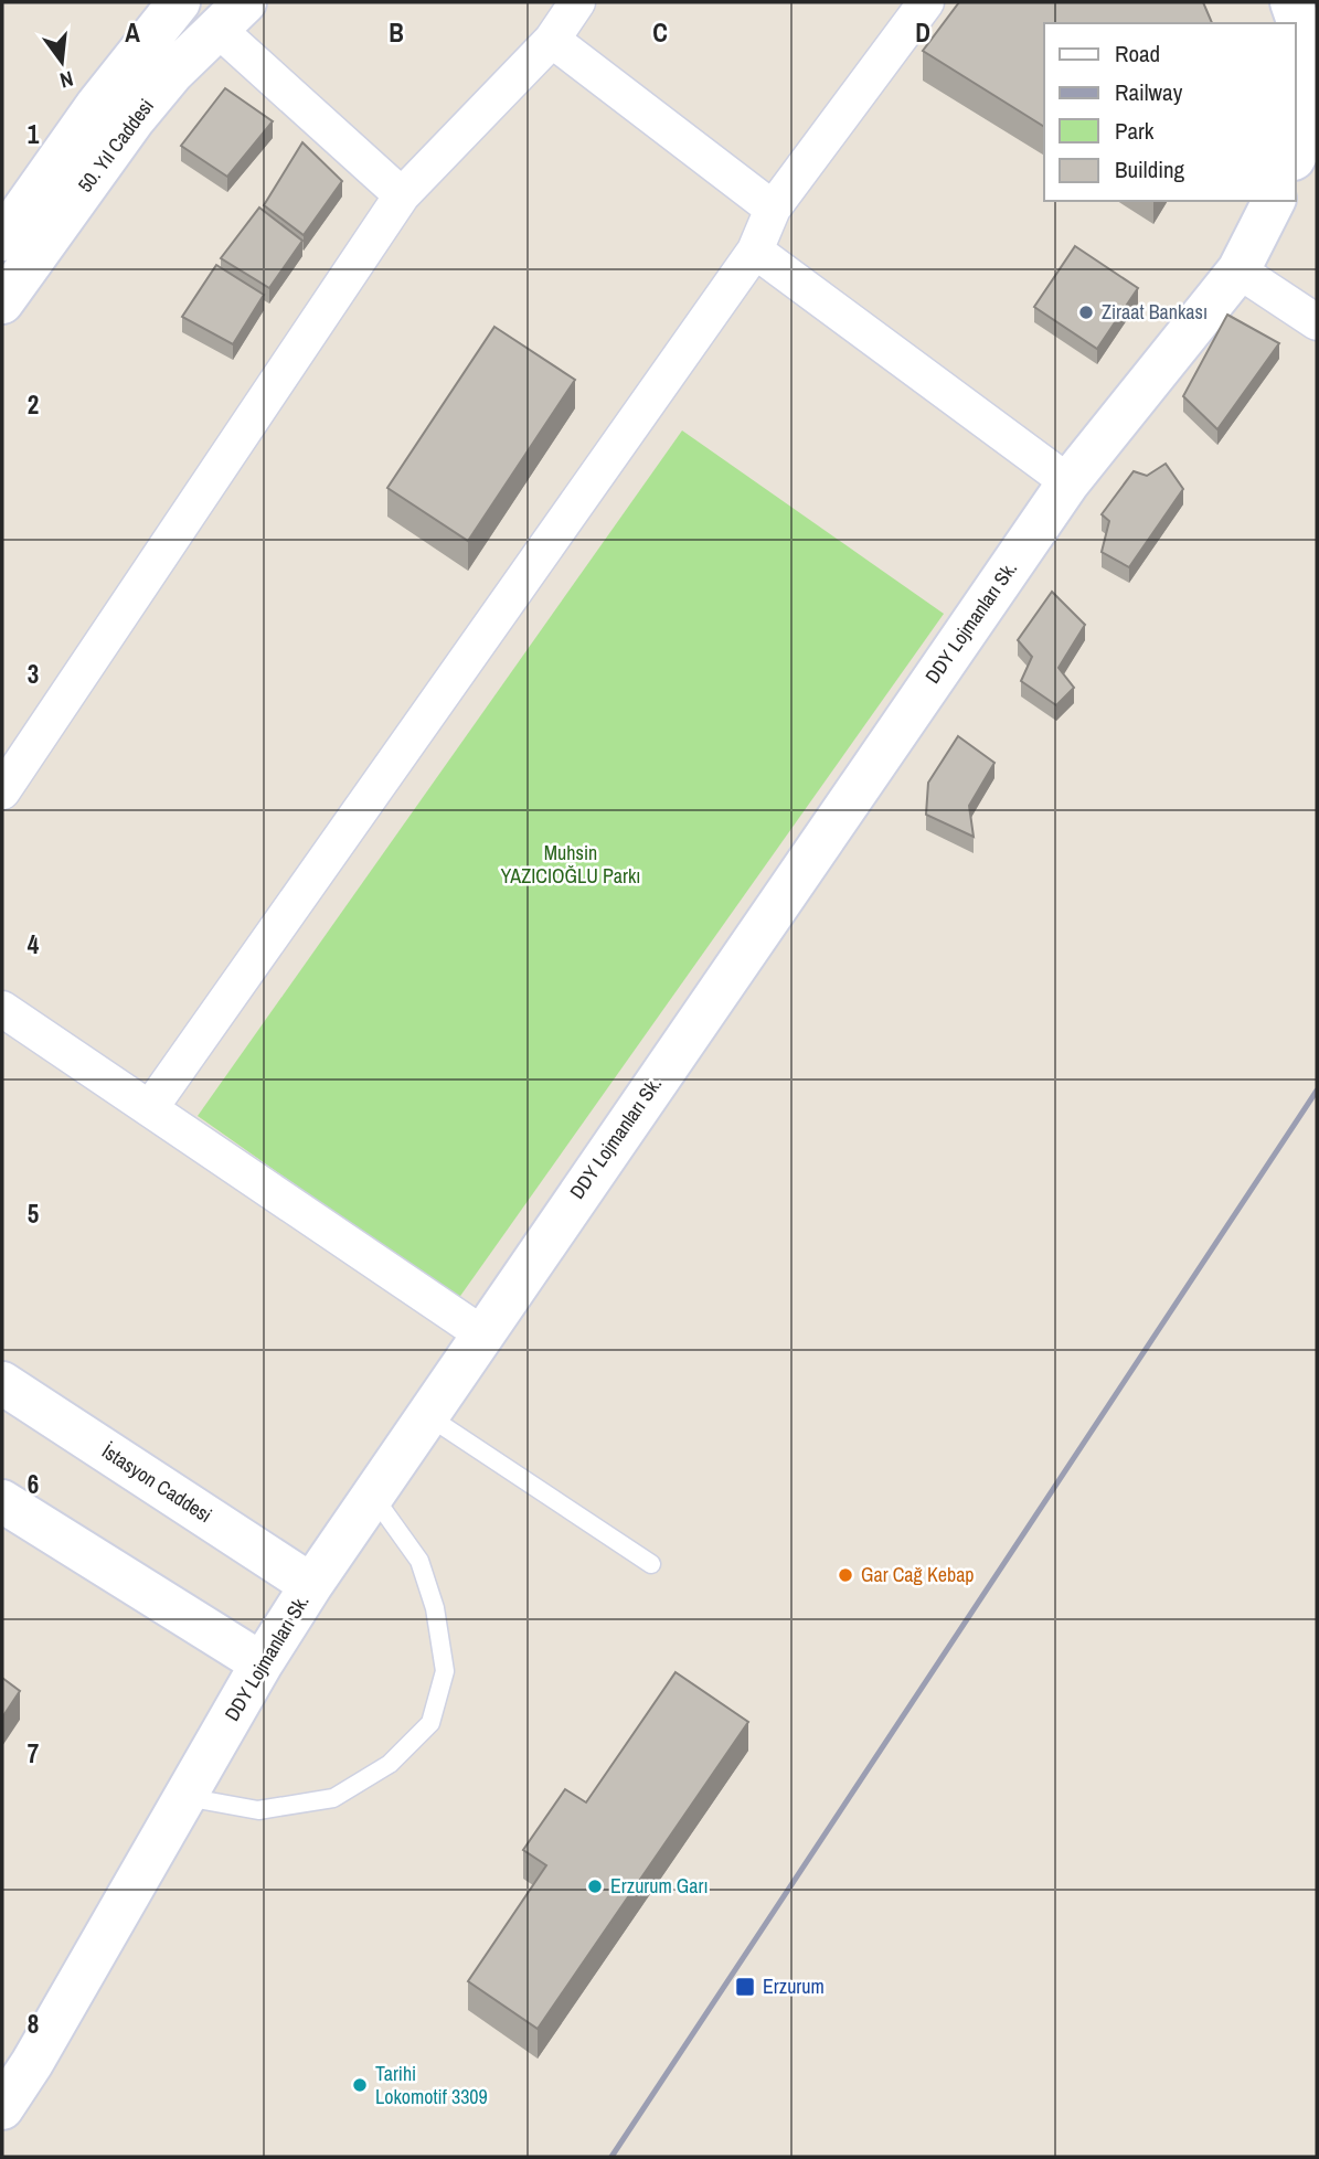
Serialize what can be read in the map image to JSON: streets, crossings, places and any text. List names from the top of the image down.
{
  "streets": {
    "street": ["50. Yıl Caddesi", "DDY Lojmanları Sk.", "İstasyon Caddesi"]
  },
  "crossings": [
    ["DDY Lojmanları Sk.", "İstasyon Caddesi"]
  ],
  "parks": ["Muhsin YAZICIOĞLU Parkı"],
  "places": {
    "other": [
      "Ziraat Bankası",
      "Gar Cağ Kebap",
      "Erzurum Garı",
      "Tarihi Lokomotif 3309"
    ],
    "transit": ["Erzurum"]
  },
  "legend": [
    "Road",
    "Railway",
    "Park",
    "Building"
  ],
  "north": "bottom",
  "grid": {
    "columns": [
      "A",
      "B",
      "C",
      "D"
    ],
    "rows": [
      "1",
      "2",
      "3",
      "4",
      "5",
      "6",
      "7",
      "8"
    ]
  }
}
